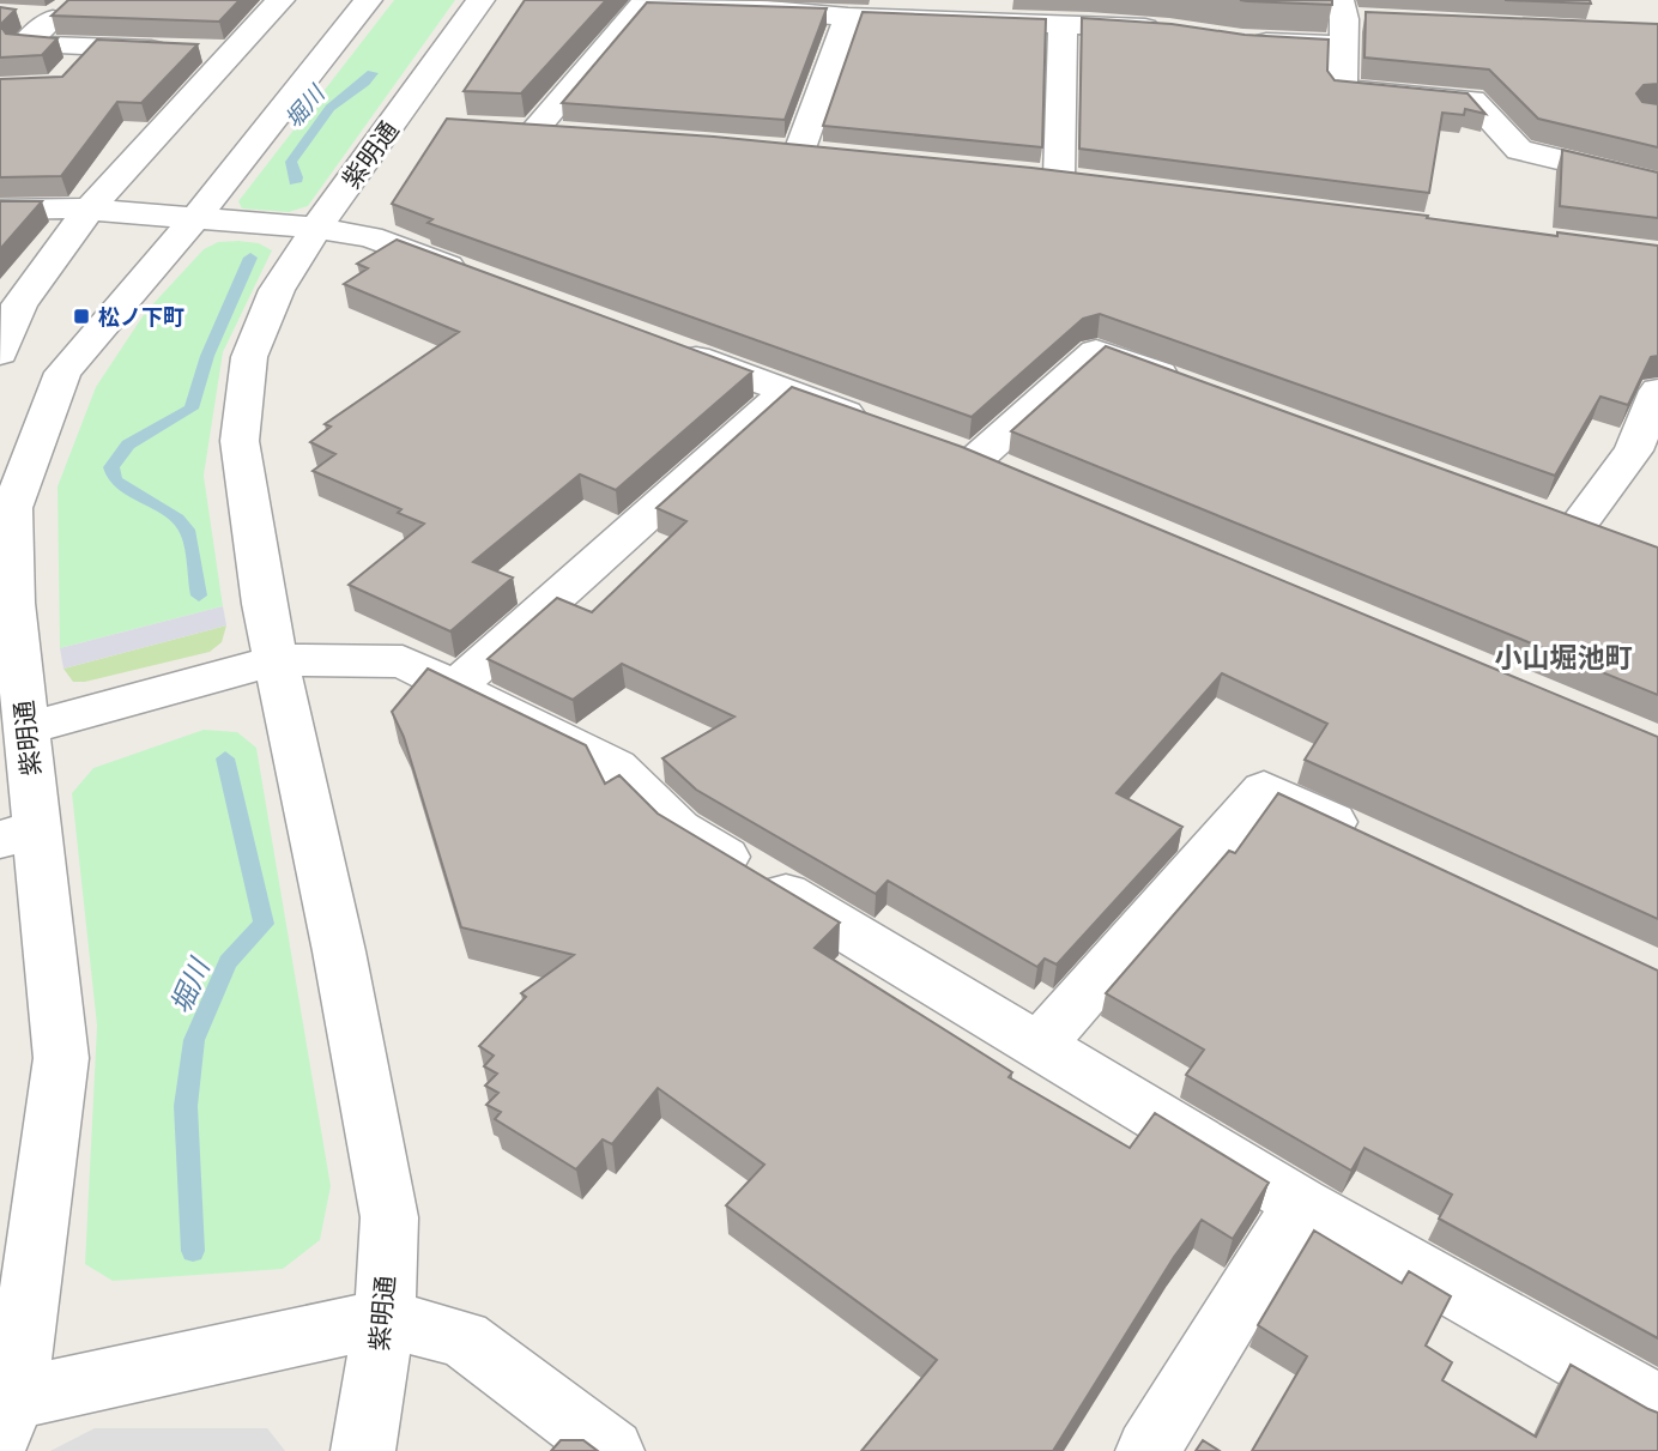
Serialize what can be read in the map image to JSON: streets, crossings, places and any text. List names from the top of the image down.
{
  "streets": {
    "street": ["紫明通"]
  },
  "districts": ["小山堀池町"],
  "water": ["堀川"],
  "places": {
    "transit": ["松ノ下町"]
  }
}
